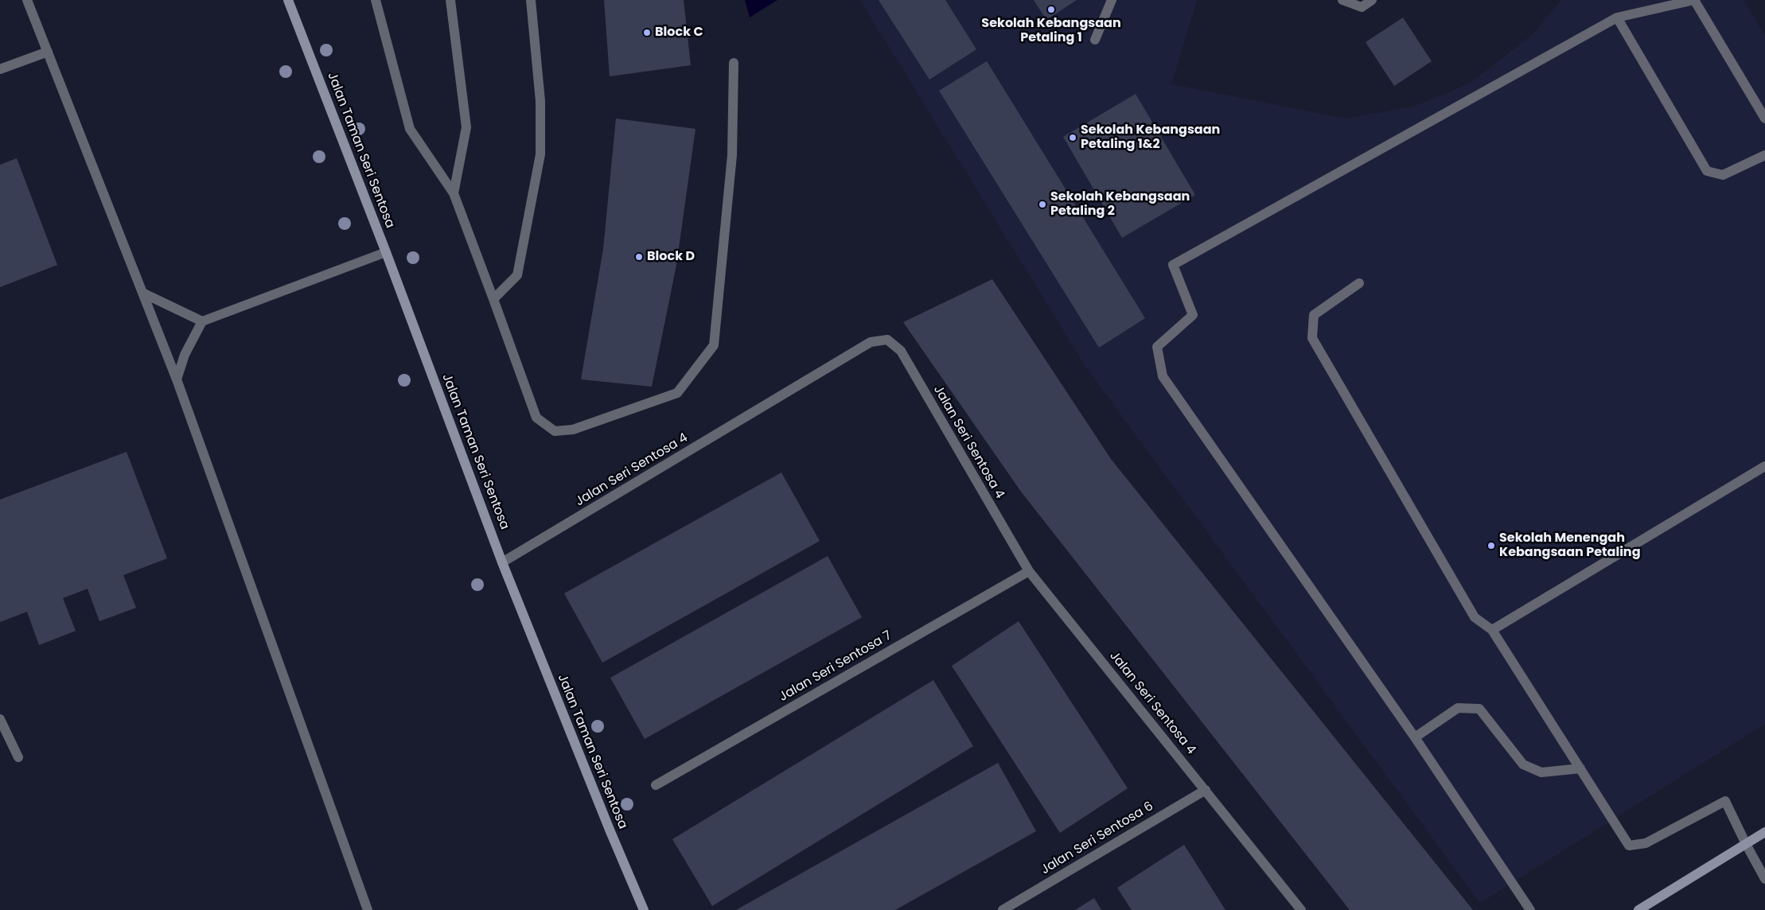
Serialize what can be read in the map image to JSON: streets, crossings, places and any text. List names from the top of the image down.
{
  "streets": {
    "main road": ["Jalan Taman Seri Sentosa"],
    "street": ["Jalan Seri Sentosa 4", "Jalan Seri Sentosa 7", "Jalan Seri Sentosa 6"]
  },
  "crossings": [
    ["Jalan Taman Seri Sentosa", "Jalan Seri Sentosa 4"],
    ["Jalan Seri Sentosa 4", "Jalan Seri Sentosa 7"],
    ["Jalan Seri Sentosa 4", "Jalan Seri Sentosa 6"]
  ],
  "places": [
    "Sekolah Kebangsaan Petaling 1",
    "Block C",
    "Sekolah Kebangsaan Petaling 1&2",
    "Sekolah Kebangsaan Petaling 2",
    "Block D",
    "Sekolah Menengah Kebangsaan Petaling"
  ]
}
